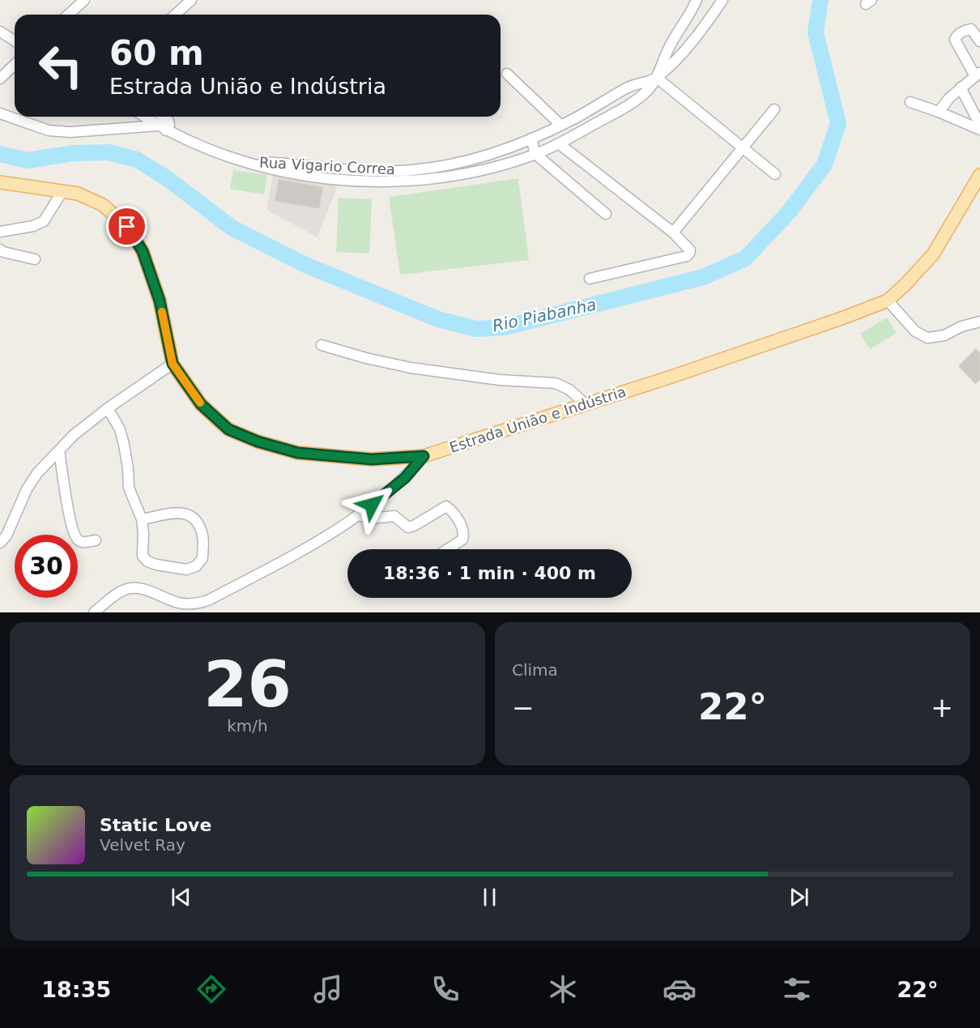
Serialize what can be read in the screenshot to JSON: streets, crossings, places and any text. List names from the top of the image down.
{
  "streets": {
    "main road": ["Estrada União e Indústria"],
    "street": ["Rua Vigario Correa"]
  },
  "water": ["Rio Piabanha"],
  "page": {
    "turn": ["60 m", "Estrada União e Indústria"],
    "limit": "30",
    "trip": "18:36 · 1 min · 400 m",
    "tile": [
      ["26", "km/h"],
      "Clima"
    ],
    "heat": ["−", "22°", "+"],
    "song": ["Static Love", "Velvet Ray"],
    "tabs": ["18:35", "22°"]
  }
}
